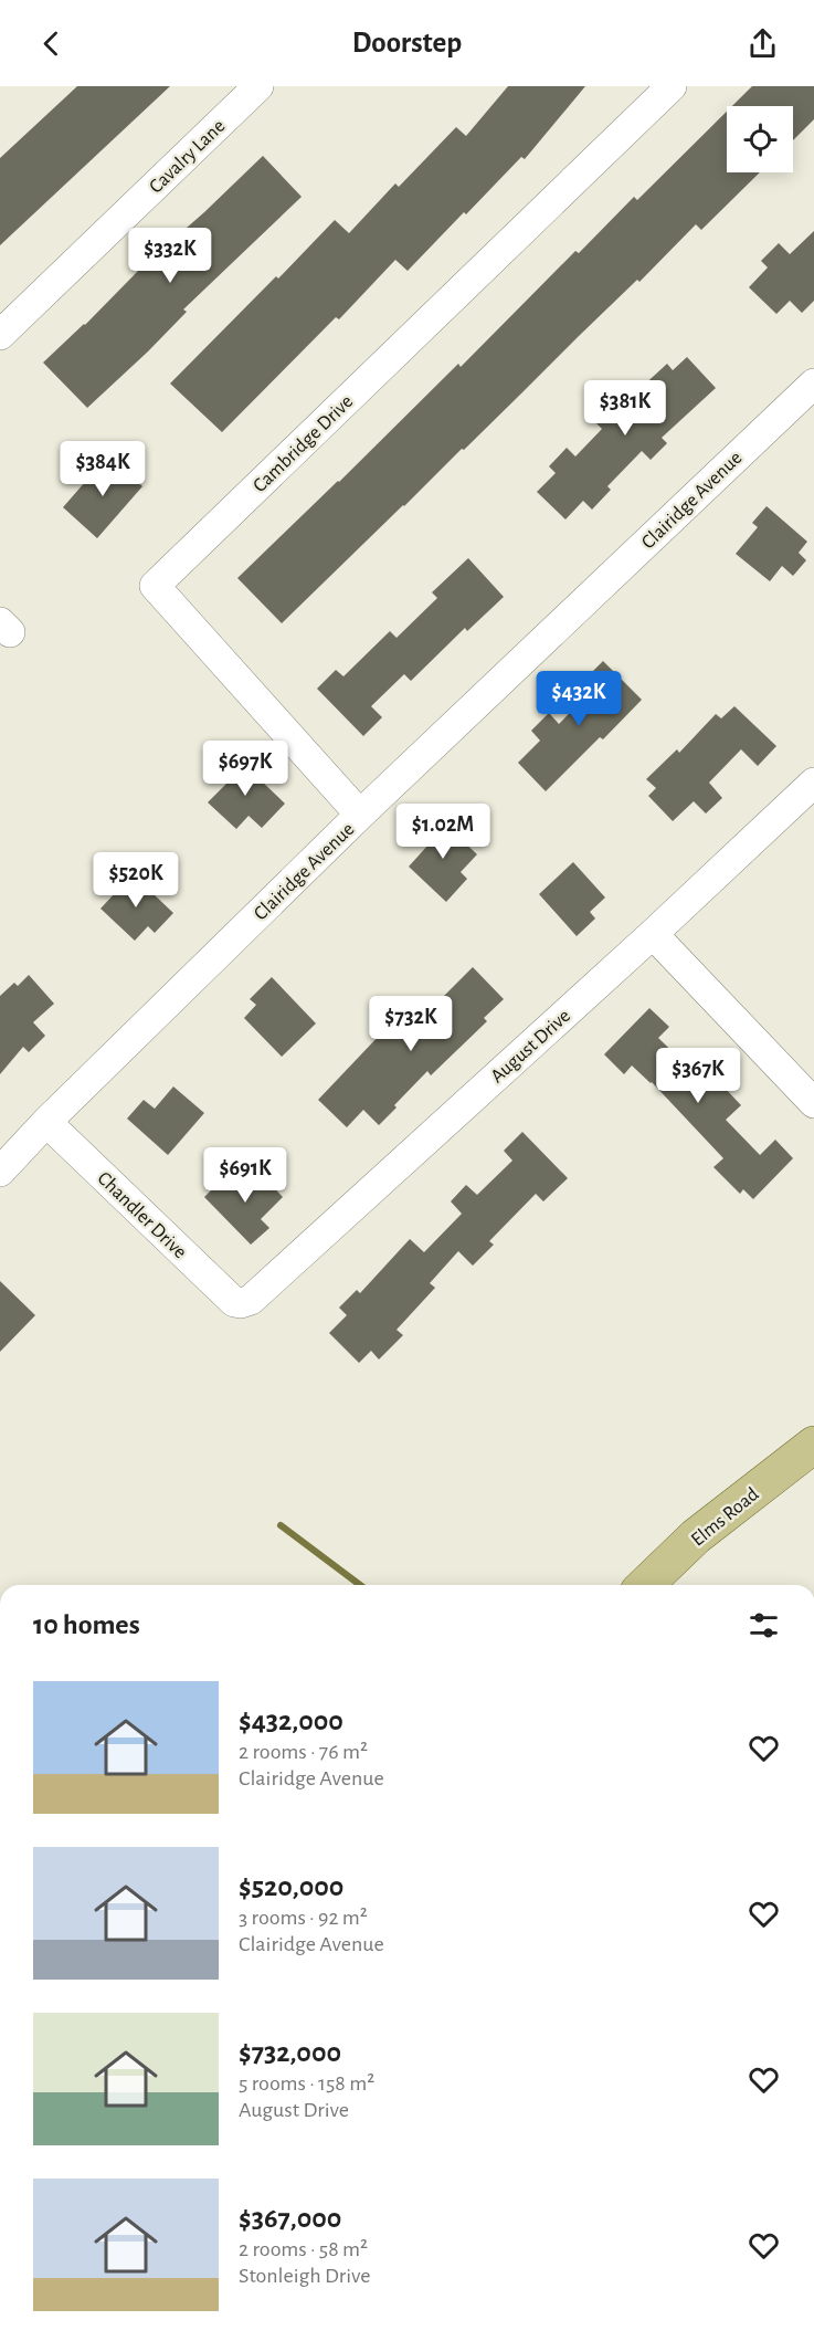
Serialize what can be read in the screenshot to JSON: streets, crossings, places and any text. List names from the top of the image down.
{
  "streets": {
    "main road": ["Elms Road"],
    "street": [
      "Cavalry Lane",
      "Cambridge Drive",
      "Clairidge Avenue",
      "August Drive",
      "Chandler Drive"
    ]
  },
  "crossings": [
    ["Cambridge Drive", "Clairidge Avenue"],
    ["Clairidge Avenue", "Chandler Drive"],
    ["August Drive", "Chandler Drive"]
  ],
  "page": {
    "header": "Doorstep",
    "price": [
      "$332K",
      "$381K",
      "$384K",
      "$432K",
      "$697K",
      "$1.02M",
      "$520K",
      "$732K",
      "$367K",
      "$691K"
    ],
    "heading": "10 homes",
    "list": [
      {
        "name": "$432,000",
        "note": "2 rooms · 76 m² · Clairidge Avenue"
      },
      {
        "name": "$520,000",
        "note": "3 rooms · 92 m² · Clairidge Avenue"
      },
      {
        "name": "$732,000",
        "note": "5 rooms · 158 m² · August Drive"
      },
      {
        "name": "$367,000",
        "note": "2 rooms · 58 m² · Stonleigh Drive"
      }
    ]
  }
}
